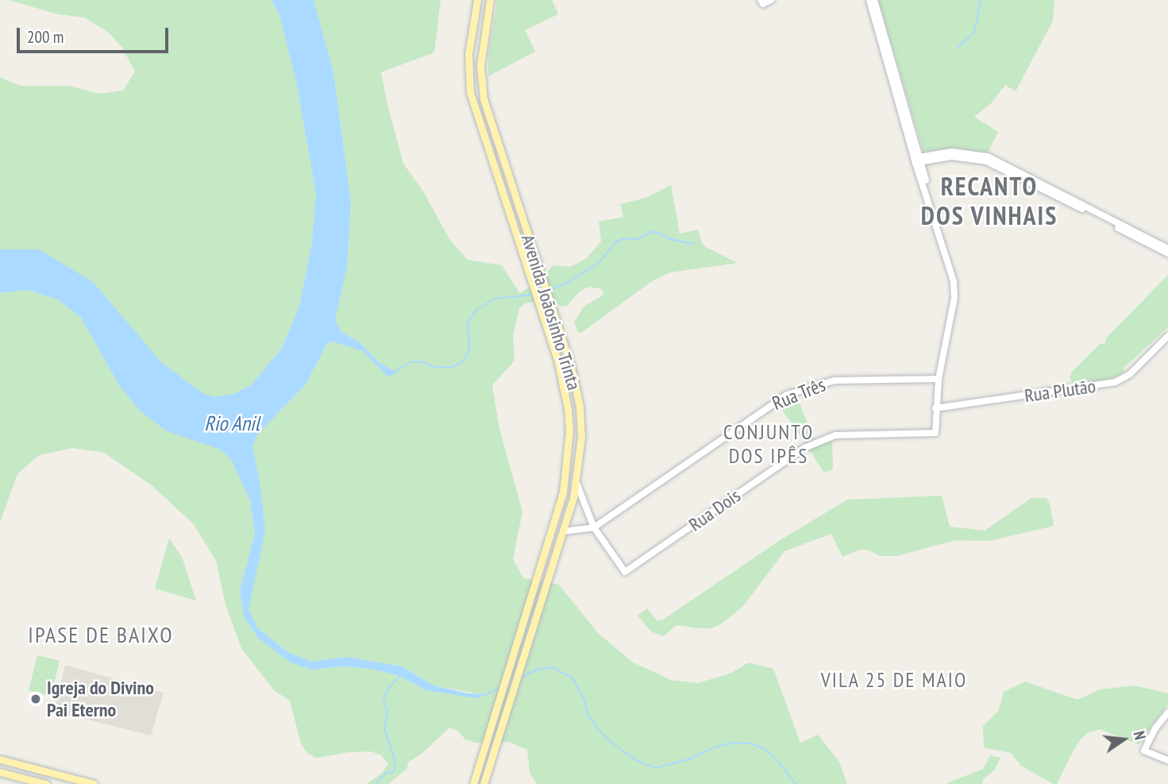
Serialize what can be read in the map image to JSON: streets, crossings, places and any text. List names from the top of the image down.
{
  "streets": {
    "main road": ["Avenida Joãosinho Trinta"],
    "street": ["Rua Plutão", "Rua Três", "Rua Dois"]
  },
  "crossings": [
    ["Avenida Joãosinho Trinta", "Rua Três"],
    ["Rua Plutão", "Rua Dois"],
    ["Rua Três", "Rua Dois"]
  ],
  "districts": [
    "RECANTO DOS VINHAIS",
    "CONJUNTO DOS IPÊS",
    "IPASE DE BAIXO",
    "VILA 25 DE MAIO"
  ],
  "water": ["Rio Anil"],
  "places": ["Igreja do Divino Pai Eterno"],
  "scale_bar": "200 m",
  "north": "right"
}
